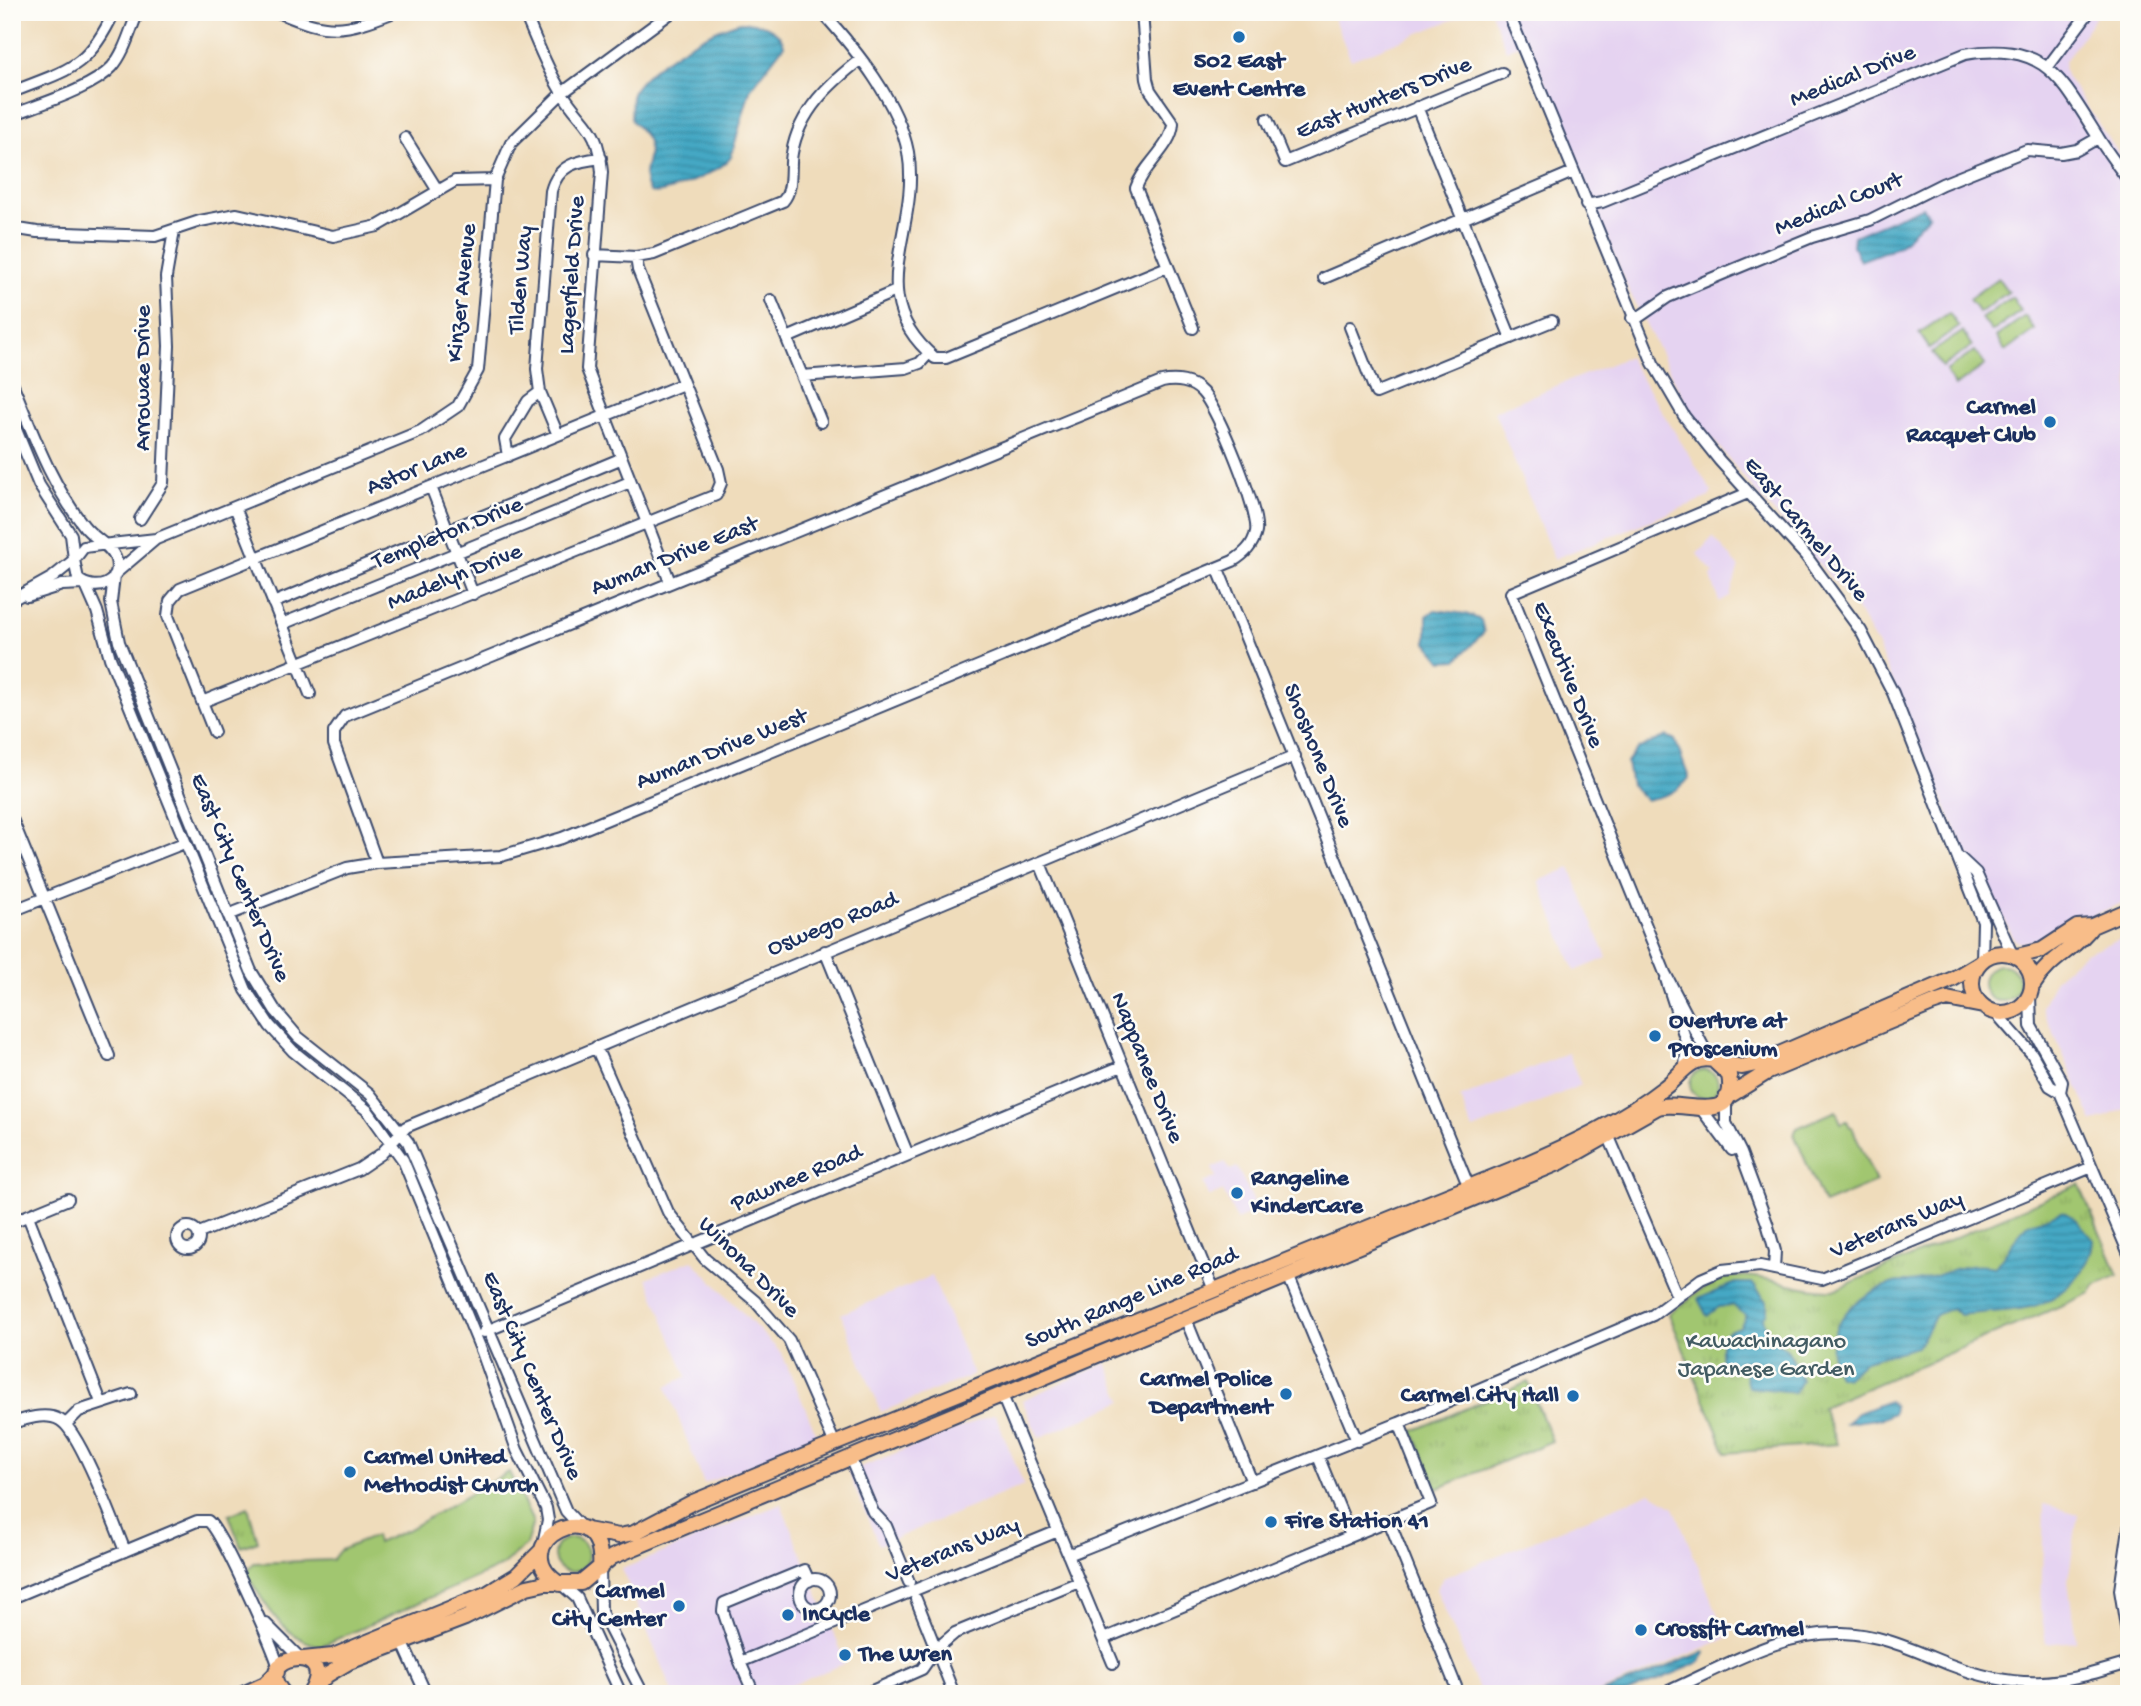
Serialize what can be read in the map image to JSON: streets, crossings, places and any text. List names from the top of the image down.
{
  "streets": {
    "main road": ["South Range Line Road"],
    "street": [
      "Medical Drive",
      "East Hunters Drive",
      "Medical Court",
      "Lagerfield Drive",
      "Tilden Way",
      "Kinzer Avenue",
      "Arrowae Drive",
      "Astor Lane",
      "East Carmel Drive",
      "Templeton Drive",
      "Auman Drive East",
      "Madelyn Drive",
      "Executive Drive",
      "Auman Drive West",
      "Shoshone Drive",
      "East City Center Drive",
      "Oswego Road",
      "Nappanee Drive",
      "Pawnee Road",
      "Veterans Way",
      "Winona Drive"
    ]
  },
  "crossings": [
    ["Medical Drive", "Medical Court"],
    ["Medical Drive", "East Carmel Drive"],
    ["Medical Court", "East Carmel Drive"],
    ["Lagerfield Drive", "Tilden Way"],
    ["Lagerfield Drive", "Kinzer Avenue"],
    ["Lagerfield Drive", "Astor Lane"],
    ["Lagerfield Drive", "Templeton Drive"],
    ["Lagerfield Drive", "Auman Drive East"],
    ["Lagerfield Drive", "Madelyn Drive"],
    ["Tilden Way", "Astor Lane"],
    ["Kinzer Avenue", "East City Center Drive"],
    ["Astor Lane", "Madelyn Drive"],
    ["East Carmel Drive", "Executive Drive"],
    ["Auman Drive East", "Auman Drive West"],
    ["Auman Drive East", "Shoshone Drive"],
    ["Executive Drive", "South Range Line Road"],
    ["Auman Drive West", "Shoshone Drive"],
    ["Auman Drive West", "East City Center Drive"],
    ["Shoshone Drive", "Oswego Road"],
    ["Shoshone Drive", "South Range Line Road"],
    ["East City Center Drive", "Oswego Road"],
    ["East City Center Drive", "Pawnee Road"],
    ["East City Center Drive", "South Range Line Road"],
    ["Oswego Road", "Nappanee Drive"],
    ["Oswego Road", "Winona Drive"],
    ["Nappanee Drive", "Pawnee Road"],
    ["Nappanee Drive", "South Range Line Road"],
    ["Pawnee Road", "Winona Drive"],
    ["Winona Drive", "South Range Line Road"]
  ],
  "parks": ["Kawachinagano Japanese Garden"],
  "places": [
    "502 East Event Centre",
    "Carmel Racquet Club",
    "Overture at Proscenium",
    "Rangeline KinderCare",
    "Carmel Police Department",
    "Carmel City Hall",
    "Carmel United Methodist Church",
    "Fire Station 41",
    "Carmel City Center",
    "InCycle",
    "Crossfit Carmel",
    "The Wren"
  ]
}
